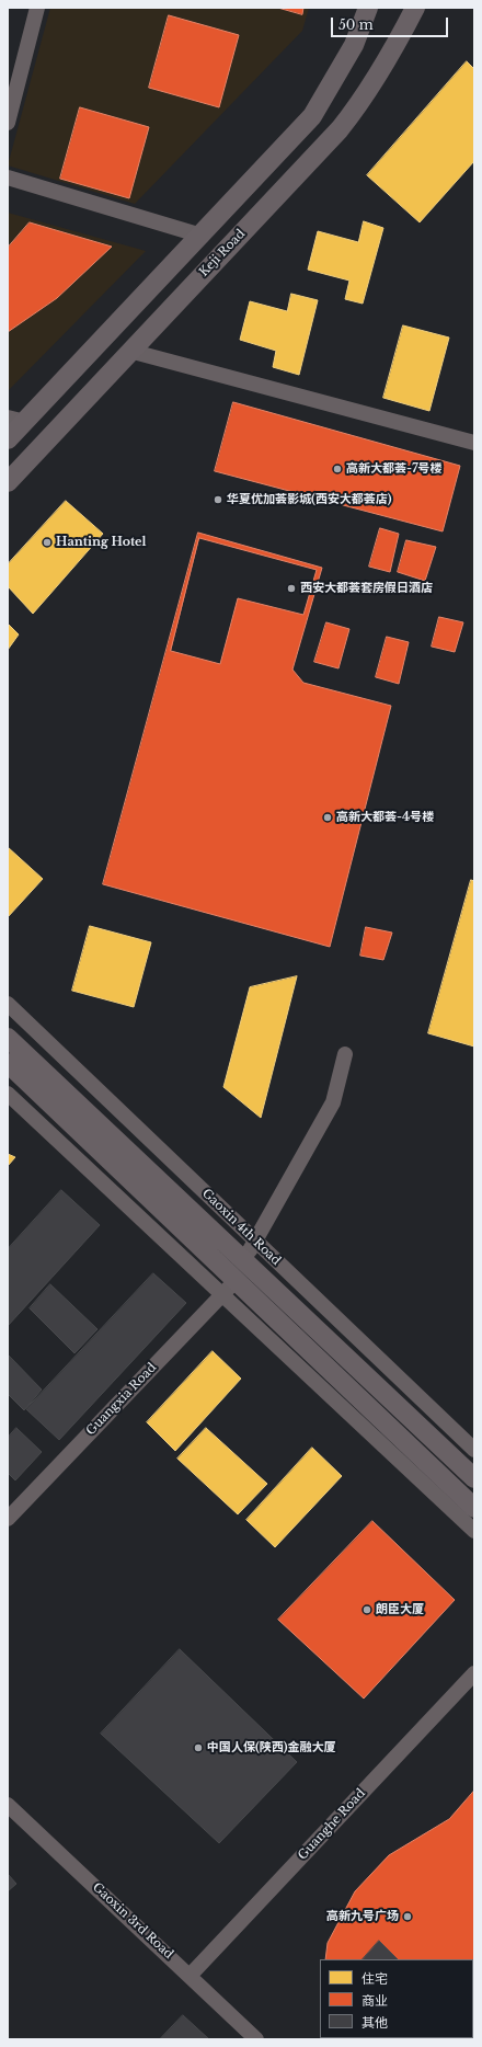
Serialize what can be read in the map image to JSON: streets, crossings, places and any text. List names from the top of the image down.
{
  "streets": {
    "main road": ["Keji Road", "Gaoxin 4th Road"],
    "street": ["Guangxia Road", "Guanghe Road", "Gaoxin 3rd Road"]
  },
  "crossings": [
    ["Guanghe Road", "Gaoxin 3rd Road"]
  ],
  "places": [
    "高新大都荟-7号楼",
    "华夏优加荟影城(西安大都荟店)",
    "Hanting Hotel",
    "西安大都荟套房假日酒店",
    "高新大都荟-4号楼",
    "朗臣大厦",
    "中国人保(陕西)金融大厦",
    "高新九号广场"
  ],
  "legend": ["住宅", "商业", "其他"],
  "scale_bar": "50 m"
}
